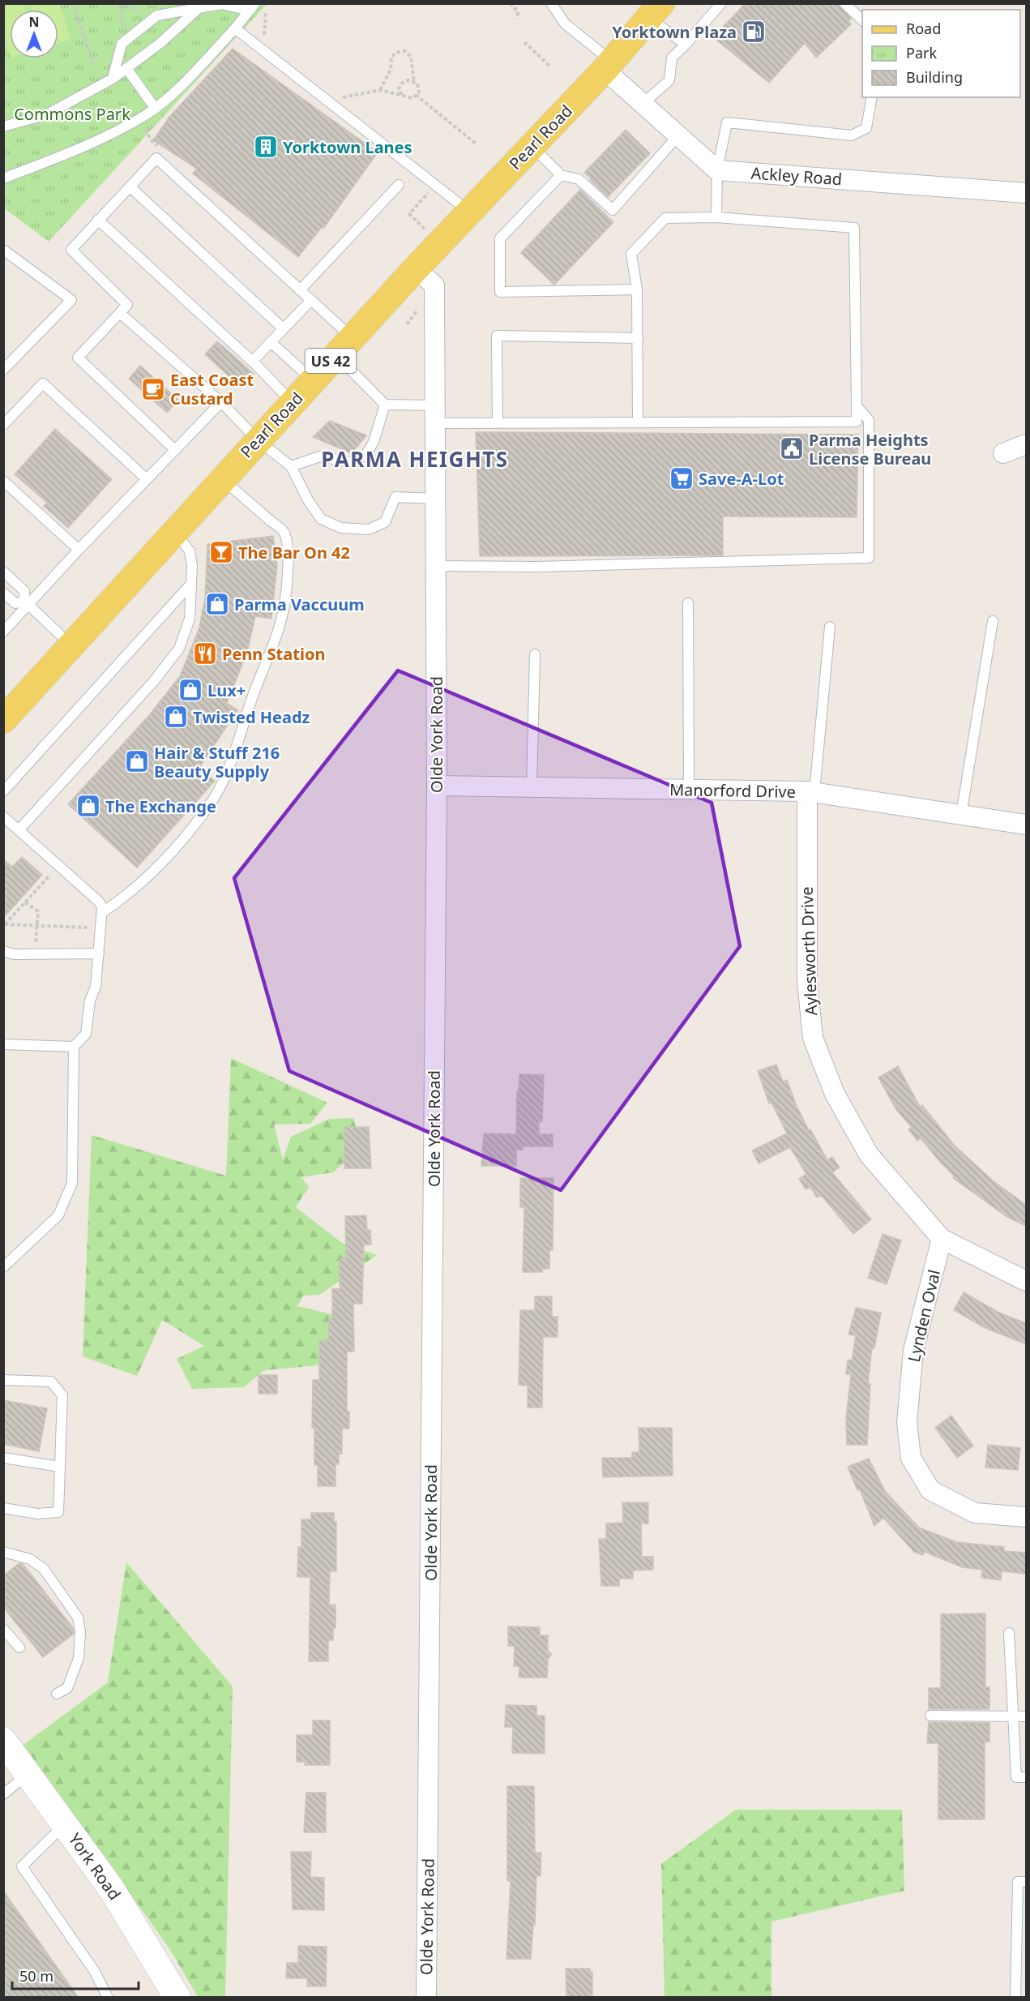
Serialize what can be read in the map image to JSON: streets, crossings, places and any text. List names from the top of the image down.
{
  "streets": {
    "main road": ["Pearl Road", "US 42", "York Road"],
    "street": [
      "Ackley Road",
      "Olde York Road",
      "Manorford Drive",
      "Aylesworth Drive",
      "Lynden Oval"
    ]
  },
  "crossings": [
    ["Pearl Road", "Olde York Road"],
    ["Olde York Road", "Manorford Drive"],
    ["Manorford Drive", "Aylesworth Drive"],
    ["Aylesworth Drive", "Lynden Oval"]
  ],
  "districts": ["PARMA HEIGHTS"],
  "parks": ["Commons Park"],
  "places": {
    "fuel station": ["Yorktown Plaza"],
    "building": ["Yorktown Lanes"],
    "cafe": ["East Coast Custard"],
    "public building": ["Parma Heights License Bureau"],
    "supermarket": ["Save-A-Lot"],
    "bar": ["The Bar On 42"],
    "shop": [
      "Parma Vaccuum",
      "Lux+",
      "Twisted Headz",
      "Hair & Stuff 216 Beauty Supply",
      "The Exchange"
    ],
    "restaurant": ["Penn Station"]
  },
  "legend": ["Road", "Park", "Building"],
  "scale_bar": "50 m",
  "north": "top"
}
